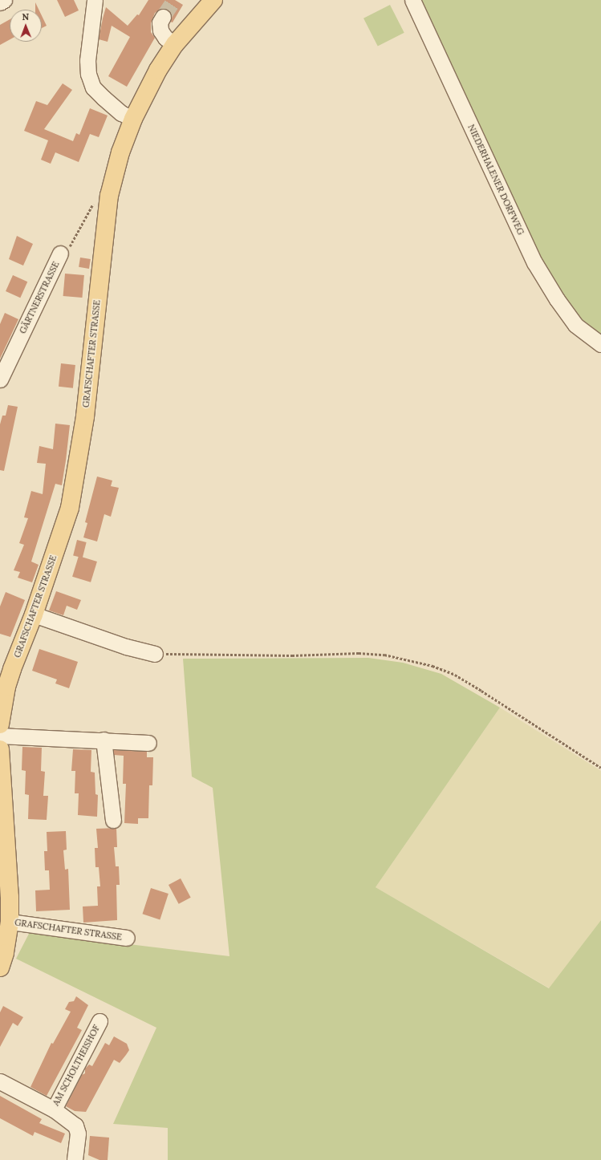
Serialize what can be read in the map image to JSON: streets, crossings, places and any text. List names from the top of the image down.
{
  "streets": {
    "main road": ["GRAFSCHAFTER STRASSE"],
    "street": ["NIEDERHALENER DORFWEG", "GÄRTNERSTRASSE", "AM SCHOLTHEISHOF"]
  },
  "crossings": [
    ["GÄRTNERSTRASSE", "GRAFSCHAFTER STRASSE"]
  ],
  "north": "top"
}
